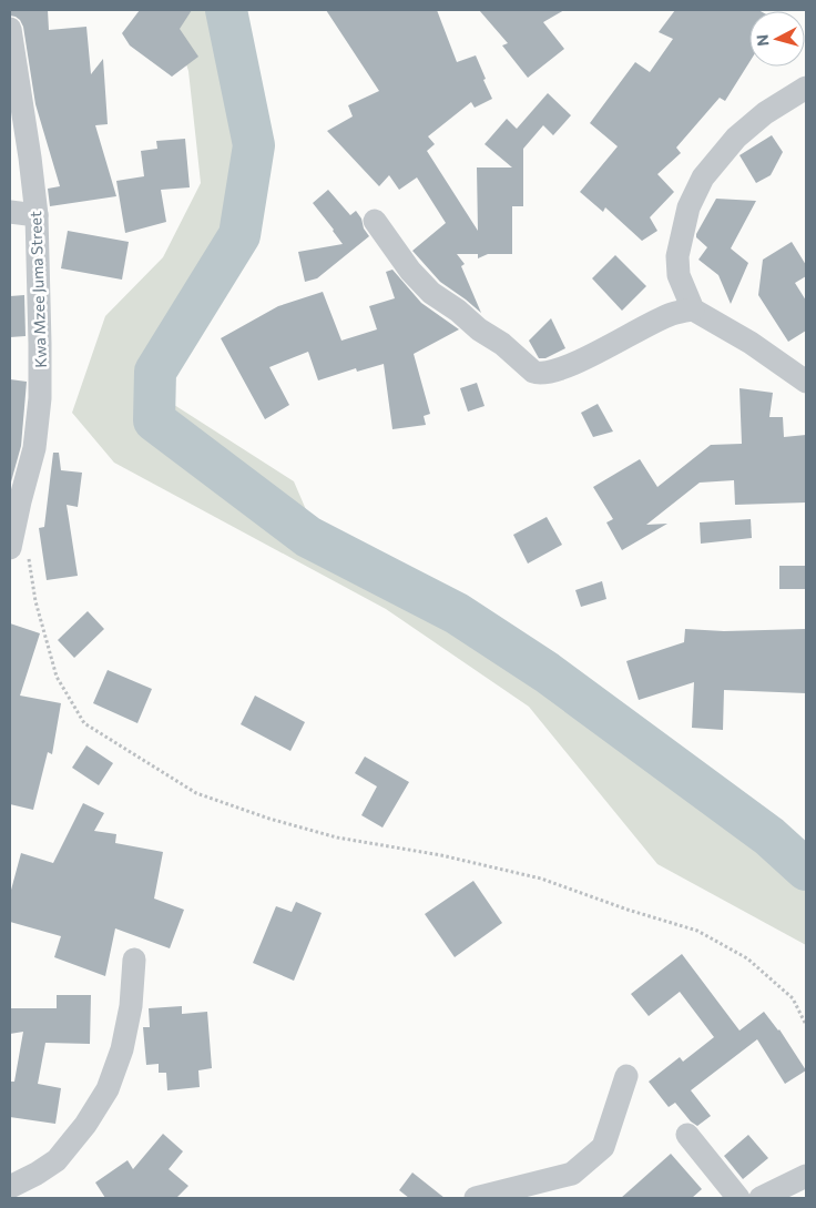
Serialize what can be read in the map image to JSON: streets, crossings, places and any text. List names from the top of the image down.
{
  "streets": {
    "street": ["Kwa Mzee Juma Street"]
  },
  "north": "left"
}
